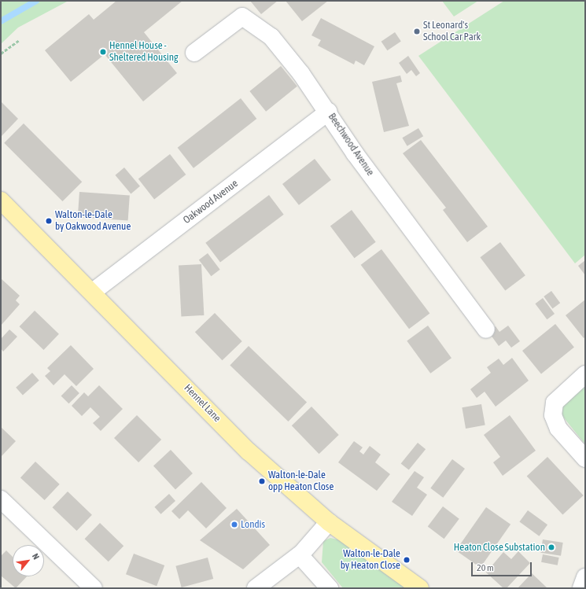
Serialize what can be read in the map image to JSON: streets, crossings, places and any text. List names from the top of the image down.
{
  "streets": {
    "main road": ["Hennel Lane"],
    "street": ["Beechwood Avenue", "Oakwood Avenue"]
  },
  "crossings": [
    ["Beechwood Avenue", "Oakwood Avenue"],
    ["Oakwood Avenue", "Hennel Lane"]
  ],
  "places": [
    "St Leonard's School Car Park",
    "Hennel House - Sheltered Housing",
    "Walton-le-Dale by Oakwood Avenue",
    "Walton-le-Dale opp Heaton Close",
    "Londis",
    "Heaton Close Substation",
    "Walton-le-Dale by Heaton Close"
  ],
  "scale_bar": "20 m",
  "north": "top right"
}
